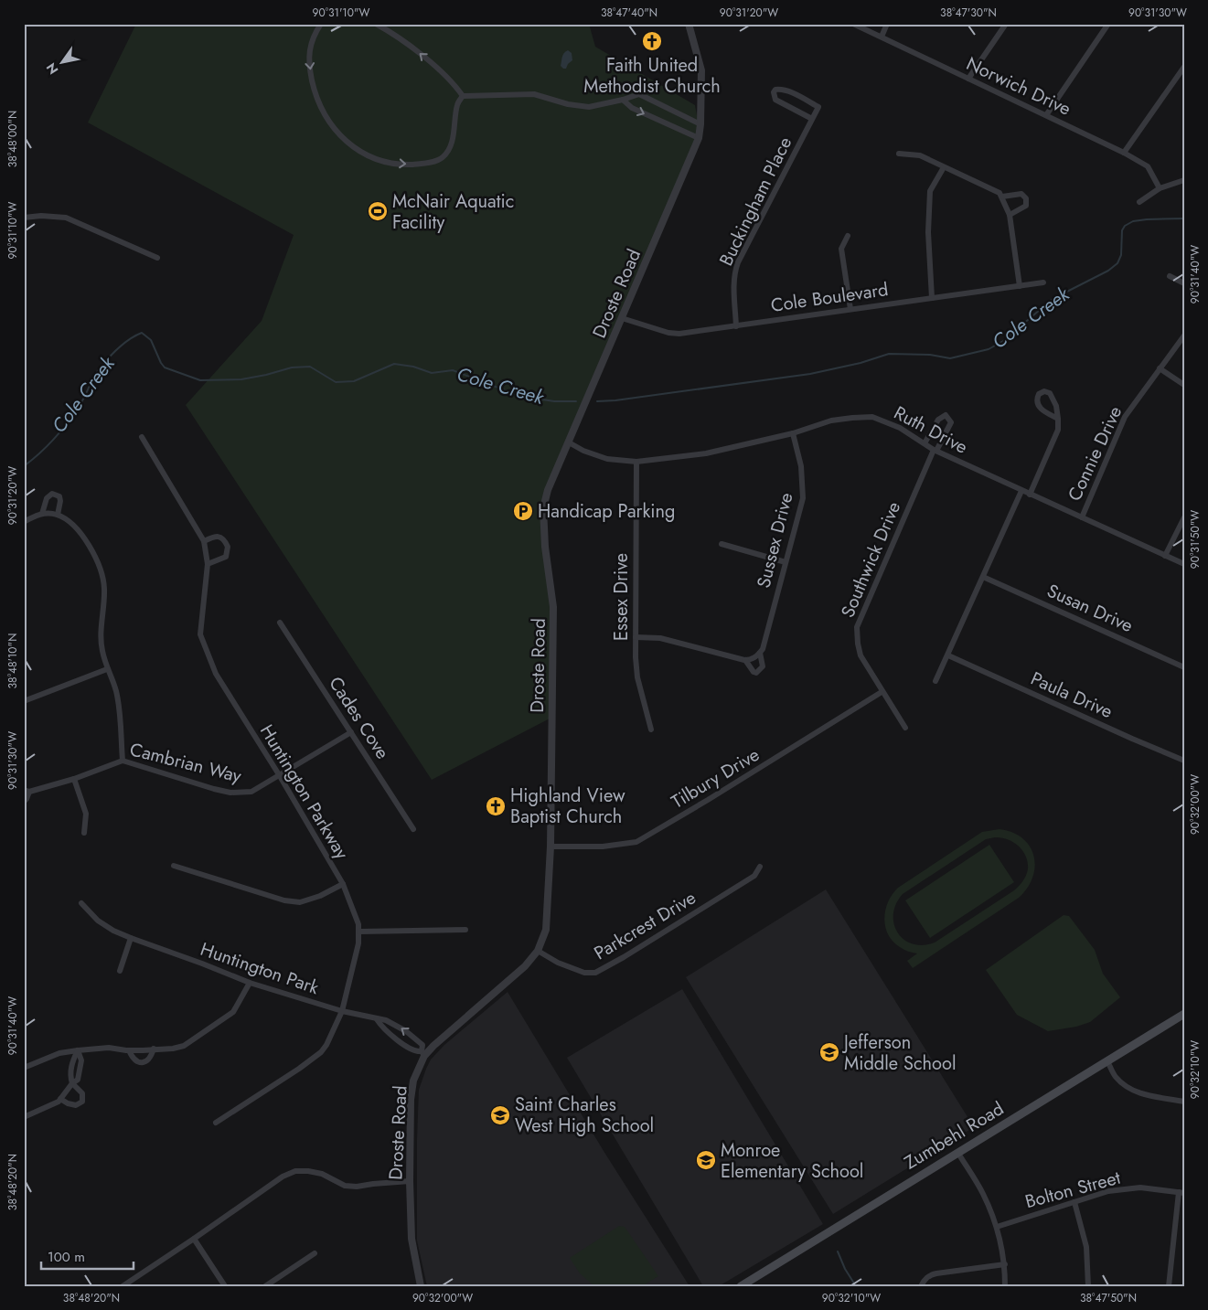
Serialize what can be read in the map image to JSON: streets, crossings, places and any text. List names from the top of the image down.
{
  "streets": {
    "main road": ["Zumbehl Road"],
    "street": [
      "Norwich Drive",
      "Buckingham Place",
      "Droste Road",
      "Cole Boulevard",
      "Ruth Drive",
      "Connie Drive",
      "Sussex Drive",
      "Southwick Drive",
      "Essex Drive",
      "Susan Drive",
      "Paula Drive",
      "Cades Cove",
      "Cambrian Way",
      "Tilbury Drive",
      "Huntington Parkway",
      "Parkcrest Drive",
      "Huntington Park",
      "Bolton Street"
    ]
  },
  "crossings": [
    ["Buckingham Place", "Cole Boulevard"],
    ["Droste Road", "Cole Boulevard"],
    ["Droste Road", "Ruth Drive"],
    ["Droste Road", "Tilbury Drive"],
    ["Droste Road", "Parkcrest Drive"],
    ["Droste Road", "Huntington Park"],
    ["Ruth Drive", "Connie Drive"],
    ["Ruth Drive", "Sussex Drive"],
    ["Ruth Drive", "Southwick Drive"],
    ["Ruth Drive", "Essex Drive"],
    ["Sussex Drive", "Essex Drive"],
    ["Southwick Drive", "Tilbury Drive"],
    ["Cades Cove", "Cambrian Way"],
    ["Cambrian Way", "Huntington Parkway"],
    ["Huntington Parkway", "Huntington Park"]
  ],
  "water": ["Cole Creek"],
  "places": {
    "church": ["Faith United Methodist Church", "Highland View Baptist Church"],
    "sports": ["McNair Aquatic Facility"],
    "parking": ["Handicap Parking"],
    "school or university": ["Jefferson Middle School", "Saint Charles West High School", "Monroe Elementary School"]
  },
  "scale_bar": "100 m",
  "north": "bottom left",
  "coordinates": [
    "90°31'10\"W",
    "38°47'40\"N",
    "90°31'20\"W",
    "38°47'30\"N",
    "90°31'30\"W",
    "38°48'00\"N",
    "90°31'40\"W",
    "90°31'50\"W",
    "38°48'10\"N",
    "90°32'00\"W",
    "90°32'10\"W",
    "38°48'20\"N",
    "38°47'50\"N"
  ]
}
